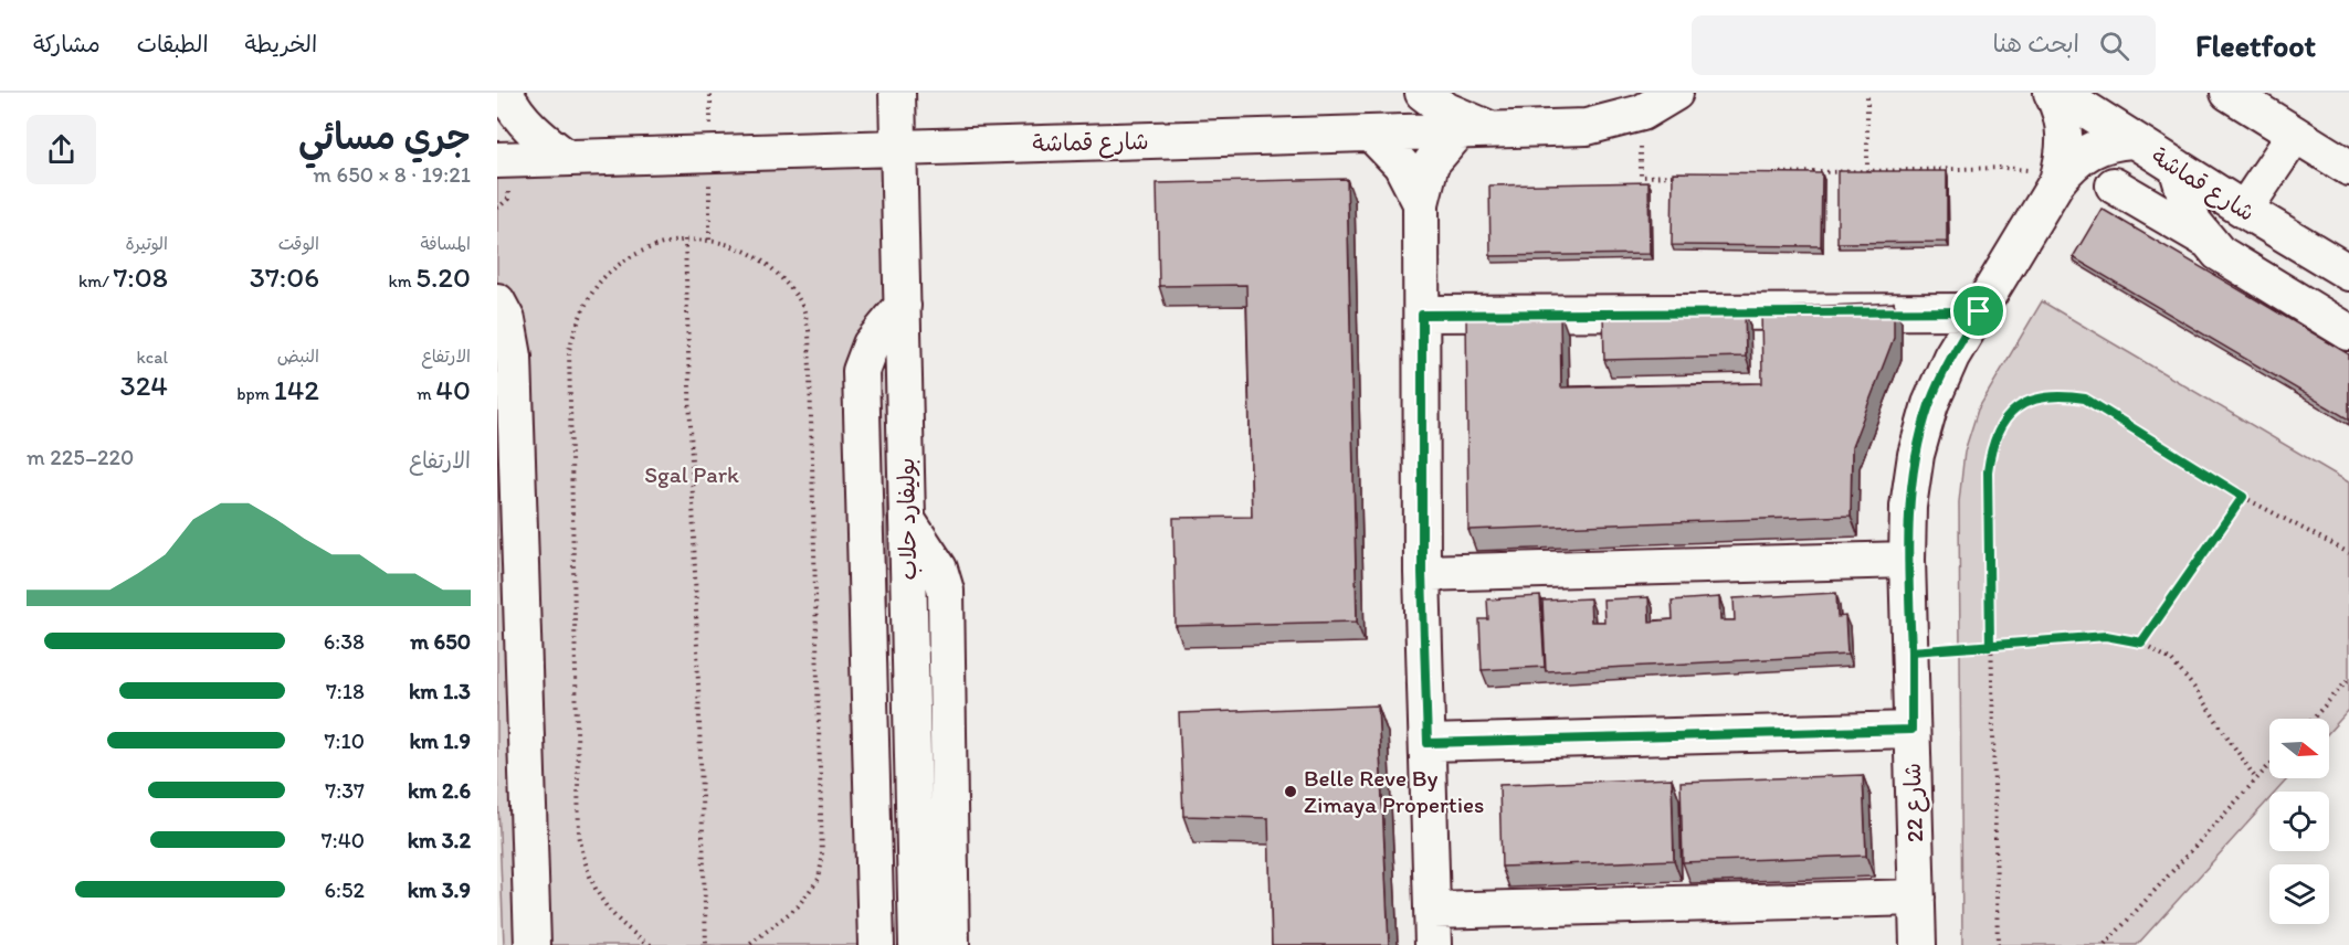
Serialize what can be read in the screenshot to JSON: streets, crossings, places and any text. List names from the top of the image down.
{
  "streets": {
    "street": ["شارع قماشة", "بوليفارد حلاب", "شارع 22"]
  },
  "crossings": [
    ["شارع قماشة", "بوليفارد حلاب"],
    ["شارع قماشة", "شارع 22"]
  ],
  "parks": ["Sgal Park"],
  "places": ["Belle Reve By Zimaya Properties"],
  "north": "right",
  "page": {
    "header": "Fleetfoot",
    "search": "ابحث هنا",
    "nav": ["الخريطة", "الطبقات", "مشاركة"],
    "heading": ["جري مسائي", "19:21 · 8 × 650 m"],
    "stats": [
      ["المسافة", "5.20 km"],
      ["الوقت", "37:06"],
      ["الوتيرة", "7:08 /km"],
      ["الارتفاع", "40 m"],
      ["النبض", "142 bpm"],
      ["kcal", "324"]
    ],
    "chart": ["الارتفاع", "220–225 m"],
    "list": [
      {
        "name": "650 m",
        "note": "6:38"
      },
      {
        "name": "1.3 km",
        "note": "7:18"
      },
      {
        "name": "1.9 km",
        "note": "7:10"
      },
      {
        "name": "2.6 km",
        "note": "7:37"
      },
      {
        "name": "3.2 km",
        "note": "7:40"
      },
      {
        "name": "3.9 km",
        "note": "6:52"
      }
    ]
  }
}
